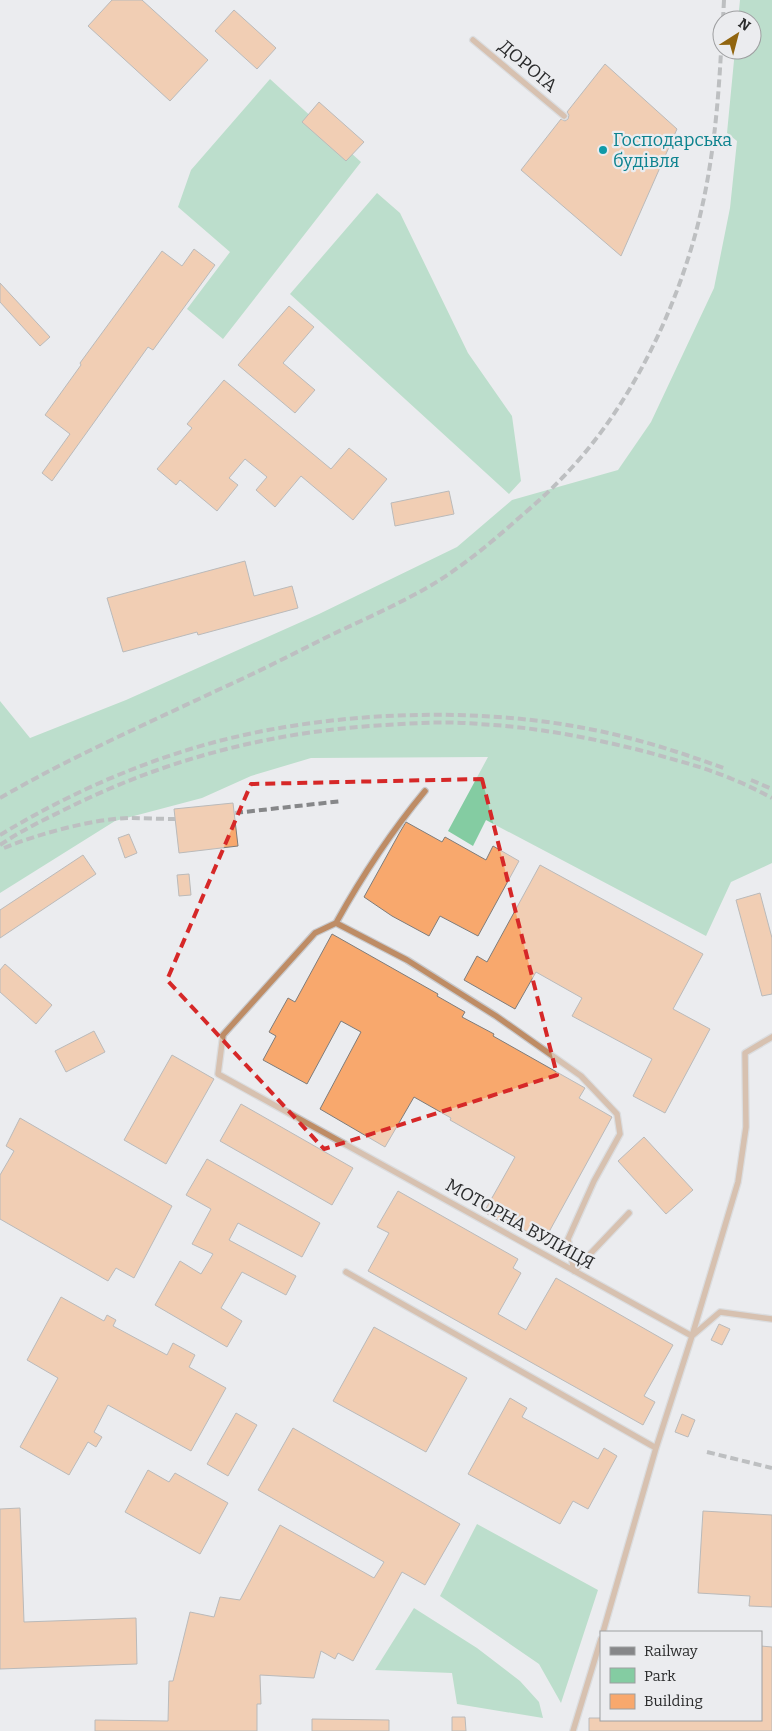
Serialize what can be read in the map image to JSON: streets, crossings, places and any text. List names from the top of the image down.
{
  "streets": {
    "lane": ["ДОРОГА", "МОТОРНА ВУЛИЦЯ"]
  },
  "places": ["Господарська будівля"],
  "legend": ["Railway", "Park", "Building"],
  "north": "top right"
}
